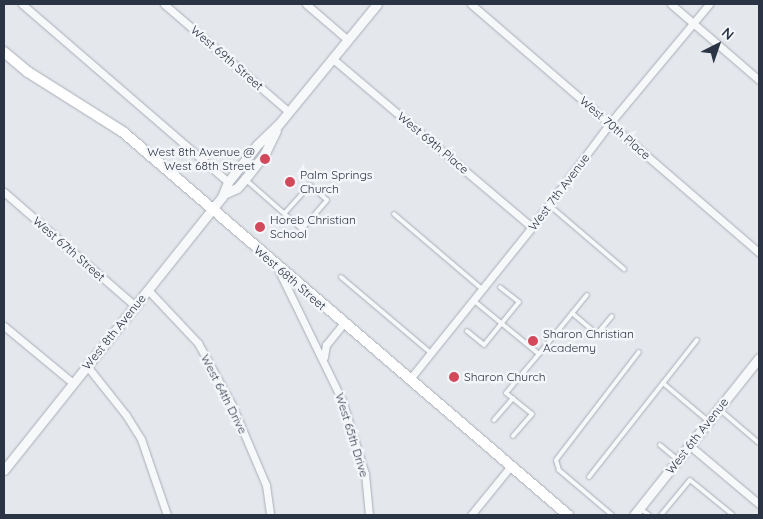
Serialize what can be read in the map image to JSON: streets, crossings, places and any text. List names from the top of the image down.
{
  "streets": {
    "main road": ["West 68th Street"],
    "street": [
      "West 69th Street",
      "West 70th Place",
      "West 69th Place",
      "West 7th Avenue",
      "West 67th Street",
      "West 8th Avenue",
      "West 64th Drive",
      "West 65th Drive",
      "West 6th Avenue"
    ]
  },
  "crossings": [
    ["West 69th Street", "West 8th Avenue"],
    ["West 70th Place", "West 7th Avenue"],
    ["West 69th Place", "West 7th Avenue"],
    ["West 69th Place", "West 8th Avenue"],
    ["West 7th Avenue", "West 68th Street"],
    ["West 67th Street", "West 8th Avenue"],
    ["West 68th Street", "West 8th Avenue"],
    ["West 68th Street", "West 65th Drive"],
    ["West 8th Avenue", "West 64th Drive"]
  ],
  "places": [
    "West 8th Avenue @ West 68th Street",
    "Palm Springs Church",
    "Horeb Christian School",
    "Sharon Christian Academy",
    "Sharon Church"
  ],
  "north": "top right"
}
